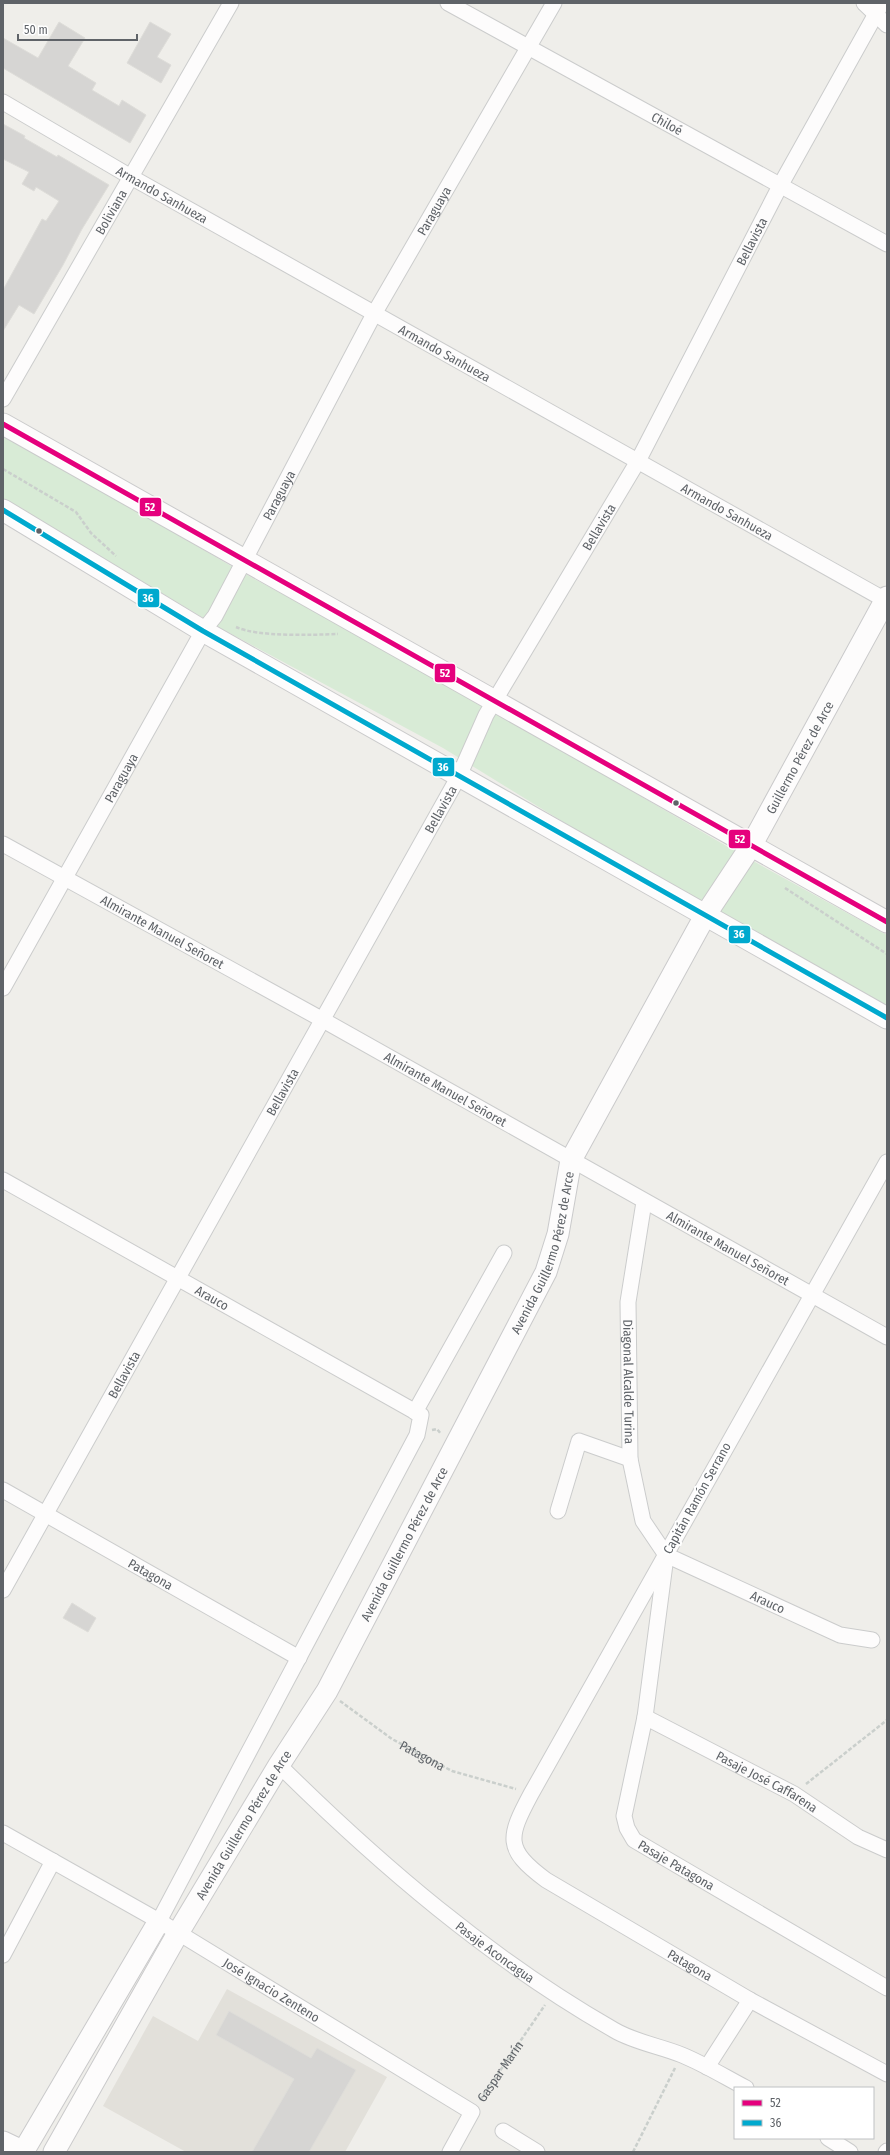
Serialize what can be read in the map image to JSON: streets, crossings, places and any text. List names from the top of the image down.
{
  "streets": {
    "street": [
      "Chiloé",
      "Armando Sanhueza",
      "Paraguaya",
      "Boliviana",
      "Bellavista",
      "Guillermo Pérez de Arce",
      "Almirante Manuel Señoret",
      "Avenida Guillermo Pérez de Arce",
      "Arauco",
      "Diagonal Alcalde Turina",
      "Capitán Ramón Serrano",
      "Patagona",
      "Pasaje José Caffarena",
      "Pasaje Patagona",
      "Pasaje Aconcagua",
      "José Ignacio Zenteno",
      "Gaspar Marín"
    ]
  },
  "crossings": [
    ["Chiloé", "Paraguaya"],
    ["Chiloé", "Bellavista"],
    ["Armando Sanhueza", "Paraguaya"],
    ["Armando Sanhueza", "Boliviana"],
    ["Armando Sanhueza", "Bellavista"],
    ["Armando Sanhueza", "Guillermo Pérez de Arce"],
    ["Paraguaya", "Almirante Manuel Señoret"],
    ["Bellavista", "Almirante Manuel Señoret"],
    ["Bellavista", "Arauco"],
    ["Bellavista", "Patagona"],
    ["Guillermo Pérez de Arce", "Avenida Guillermo Pérez de Arce"],
    ["Almirante Manuel Señoret", "Avenida Guillermo Pérez de Arce"],
    ["Almirante Manuel Señoret", "Diagonal Alcalde Turina"],
    ["Almirante Manuel Señoret", "Capitán Ramón Serrano"],
    ["Avenida Guillermo Pérez de Arce", "Arauco"],
    ["Avenida Guillermo Pérez de Arce", "Patagona"],
    ["Avenida Guillermo Pérez de Arce", "Pasaje Aconcagua"],
    ["Avenida Guillermo Pérez de Arce", "José Ignacio Zenteno"],
    ["Arauco", "Diagonal Alcalde Turina"],
    ["Arauco", "Capitán Ramón Serrano"],
    ["Arauco", "Pasaje Patagona"],
    ["Diagonal Alcalde Turina", "Capitán Ramón Serrano"],
    ["Diagonal Alcalde Turina", "Pasaje Patagona"],
    ["Capitán Ramón Serrano", "Patagona"],
    ["Capitán Ramón Serrano", "Pasaje Patagona"],
    ["Pasaje José Caffarena", "Pasaje Patagona"],
    ["Pasaje Aconcagua", "Gaspar Marín"],
    ["José Ignacio Zenteno", "Gaspar Marín"]
  ],
  "lines": ["transit line 52", "transit line 36"],
  "legend": ["52", "36"],
  "scale_bar": "50 m"
}
